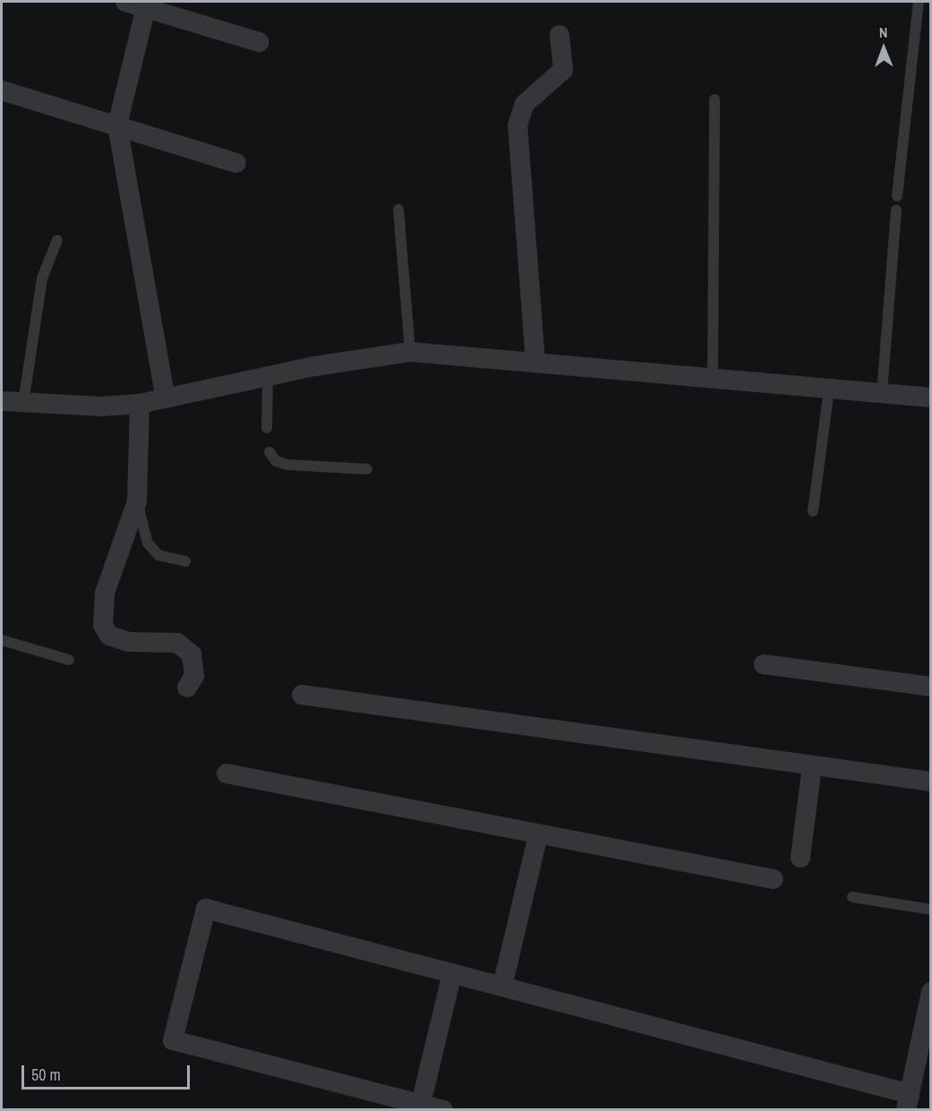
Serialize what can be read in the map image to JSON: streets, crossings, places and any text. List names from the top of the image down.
{
  "scale_bar": "50 m",
  "north": "top"
}
